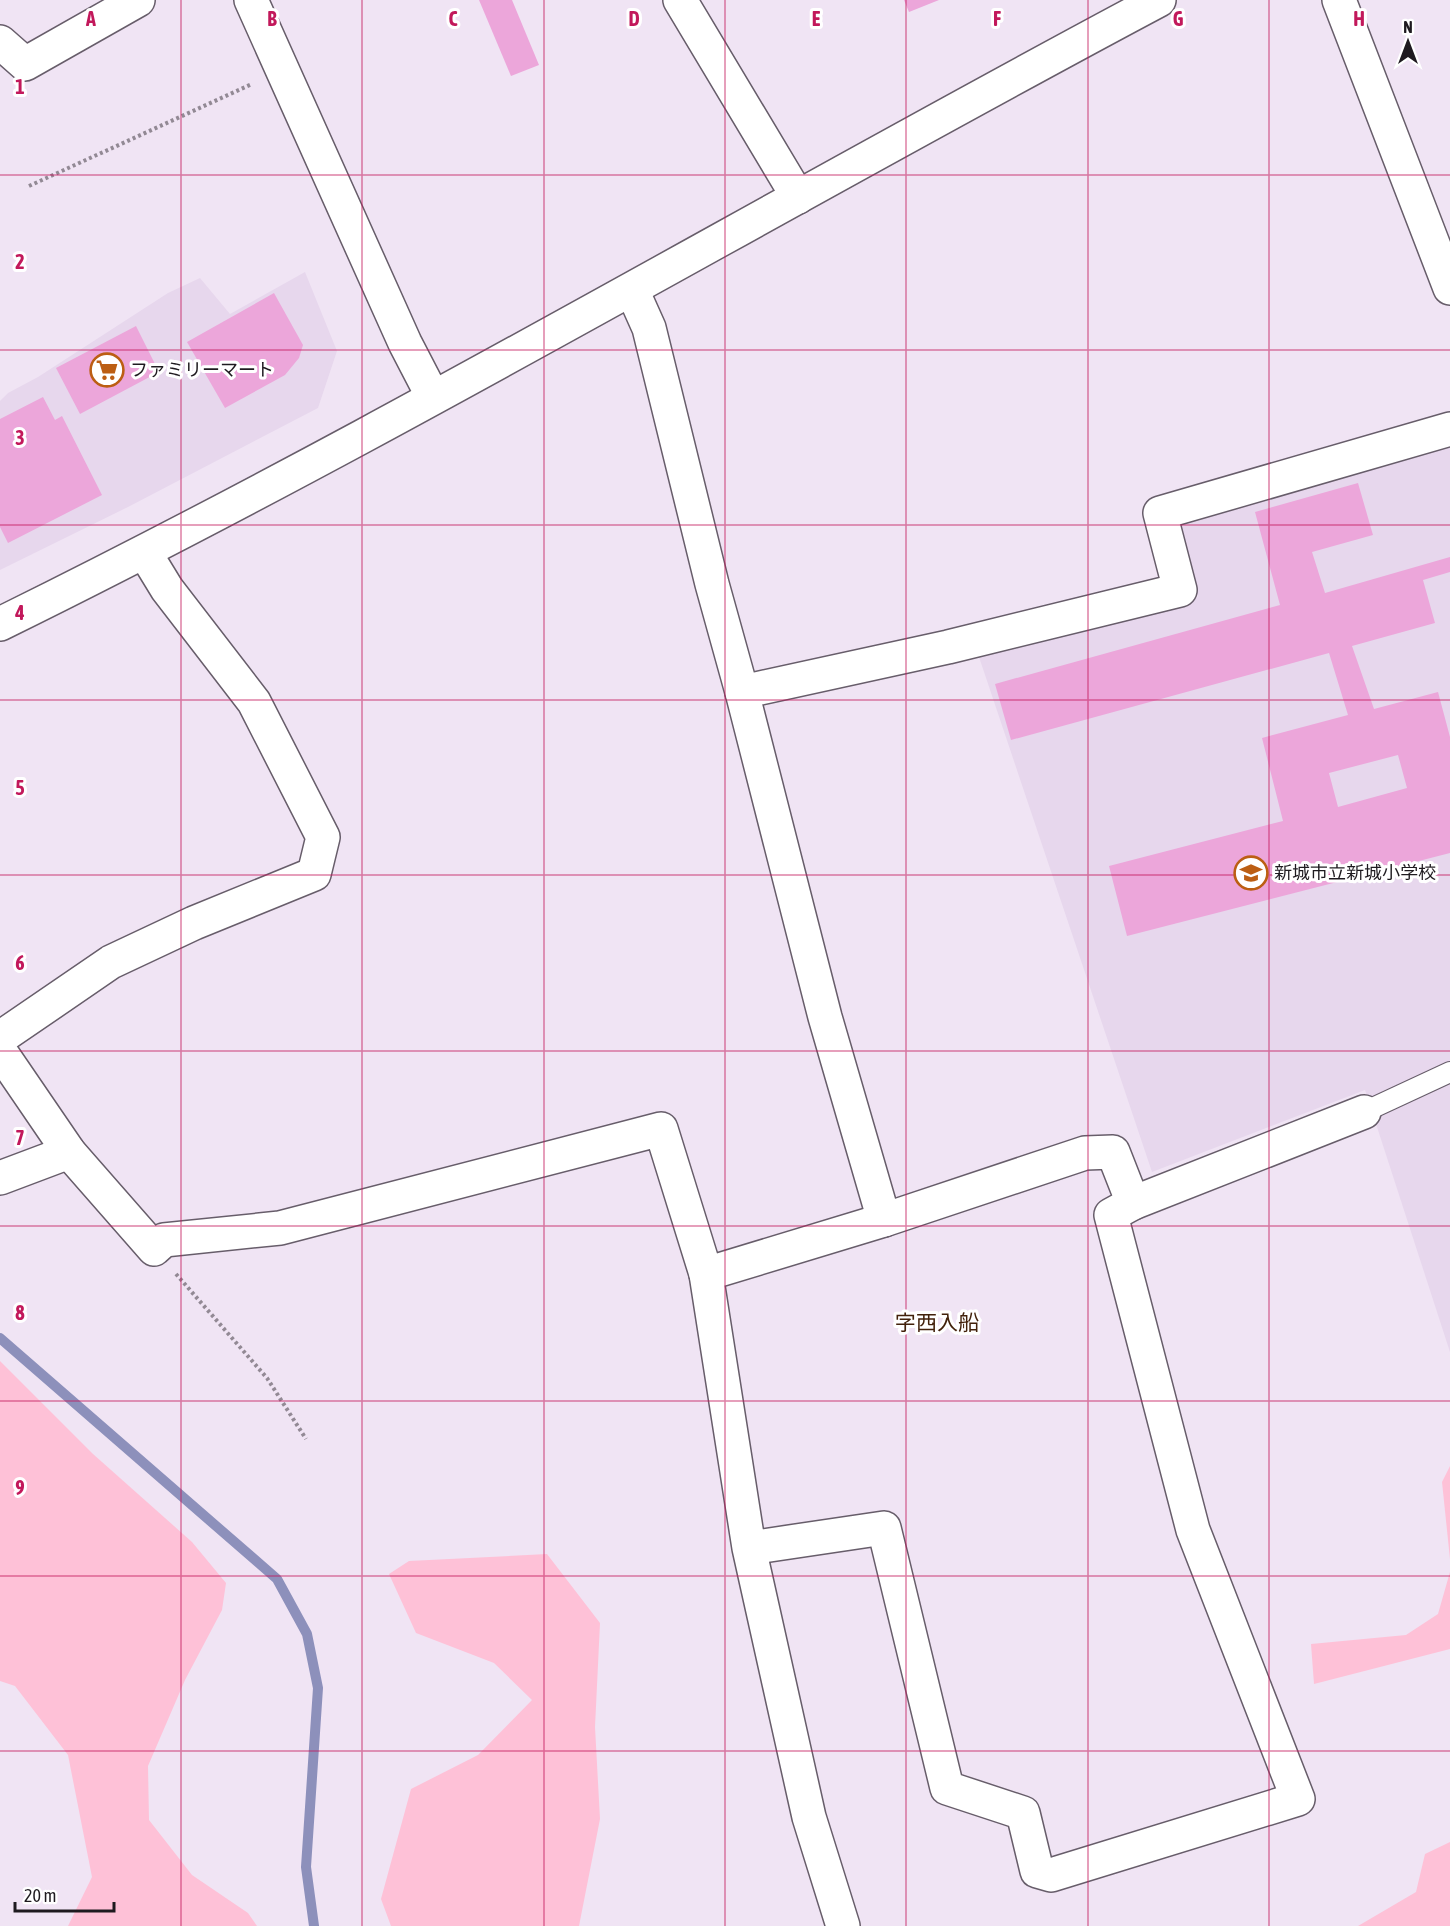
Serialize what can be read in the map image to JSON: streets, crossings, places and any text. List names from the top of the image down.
{
  "districts": ["字西入船"],
  "places": {
    "supermarket": ["ファミリーマート"],
    "school or university": ["新城市立新城小学校"]
  },
  "scale_bar": "20 m",
  "north": "top",
  "grid": {
    "columns": [
      "A",
      "B",
      "C",
      "D",
      "E",
      "F",
      "G",
      "H"
    ],
    "rows": [
      "1",
      "2",
      "3",
      "4",
      "5",
      "6",
      "7",
      "8",
      "9"
    ]
  }
}
